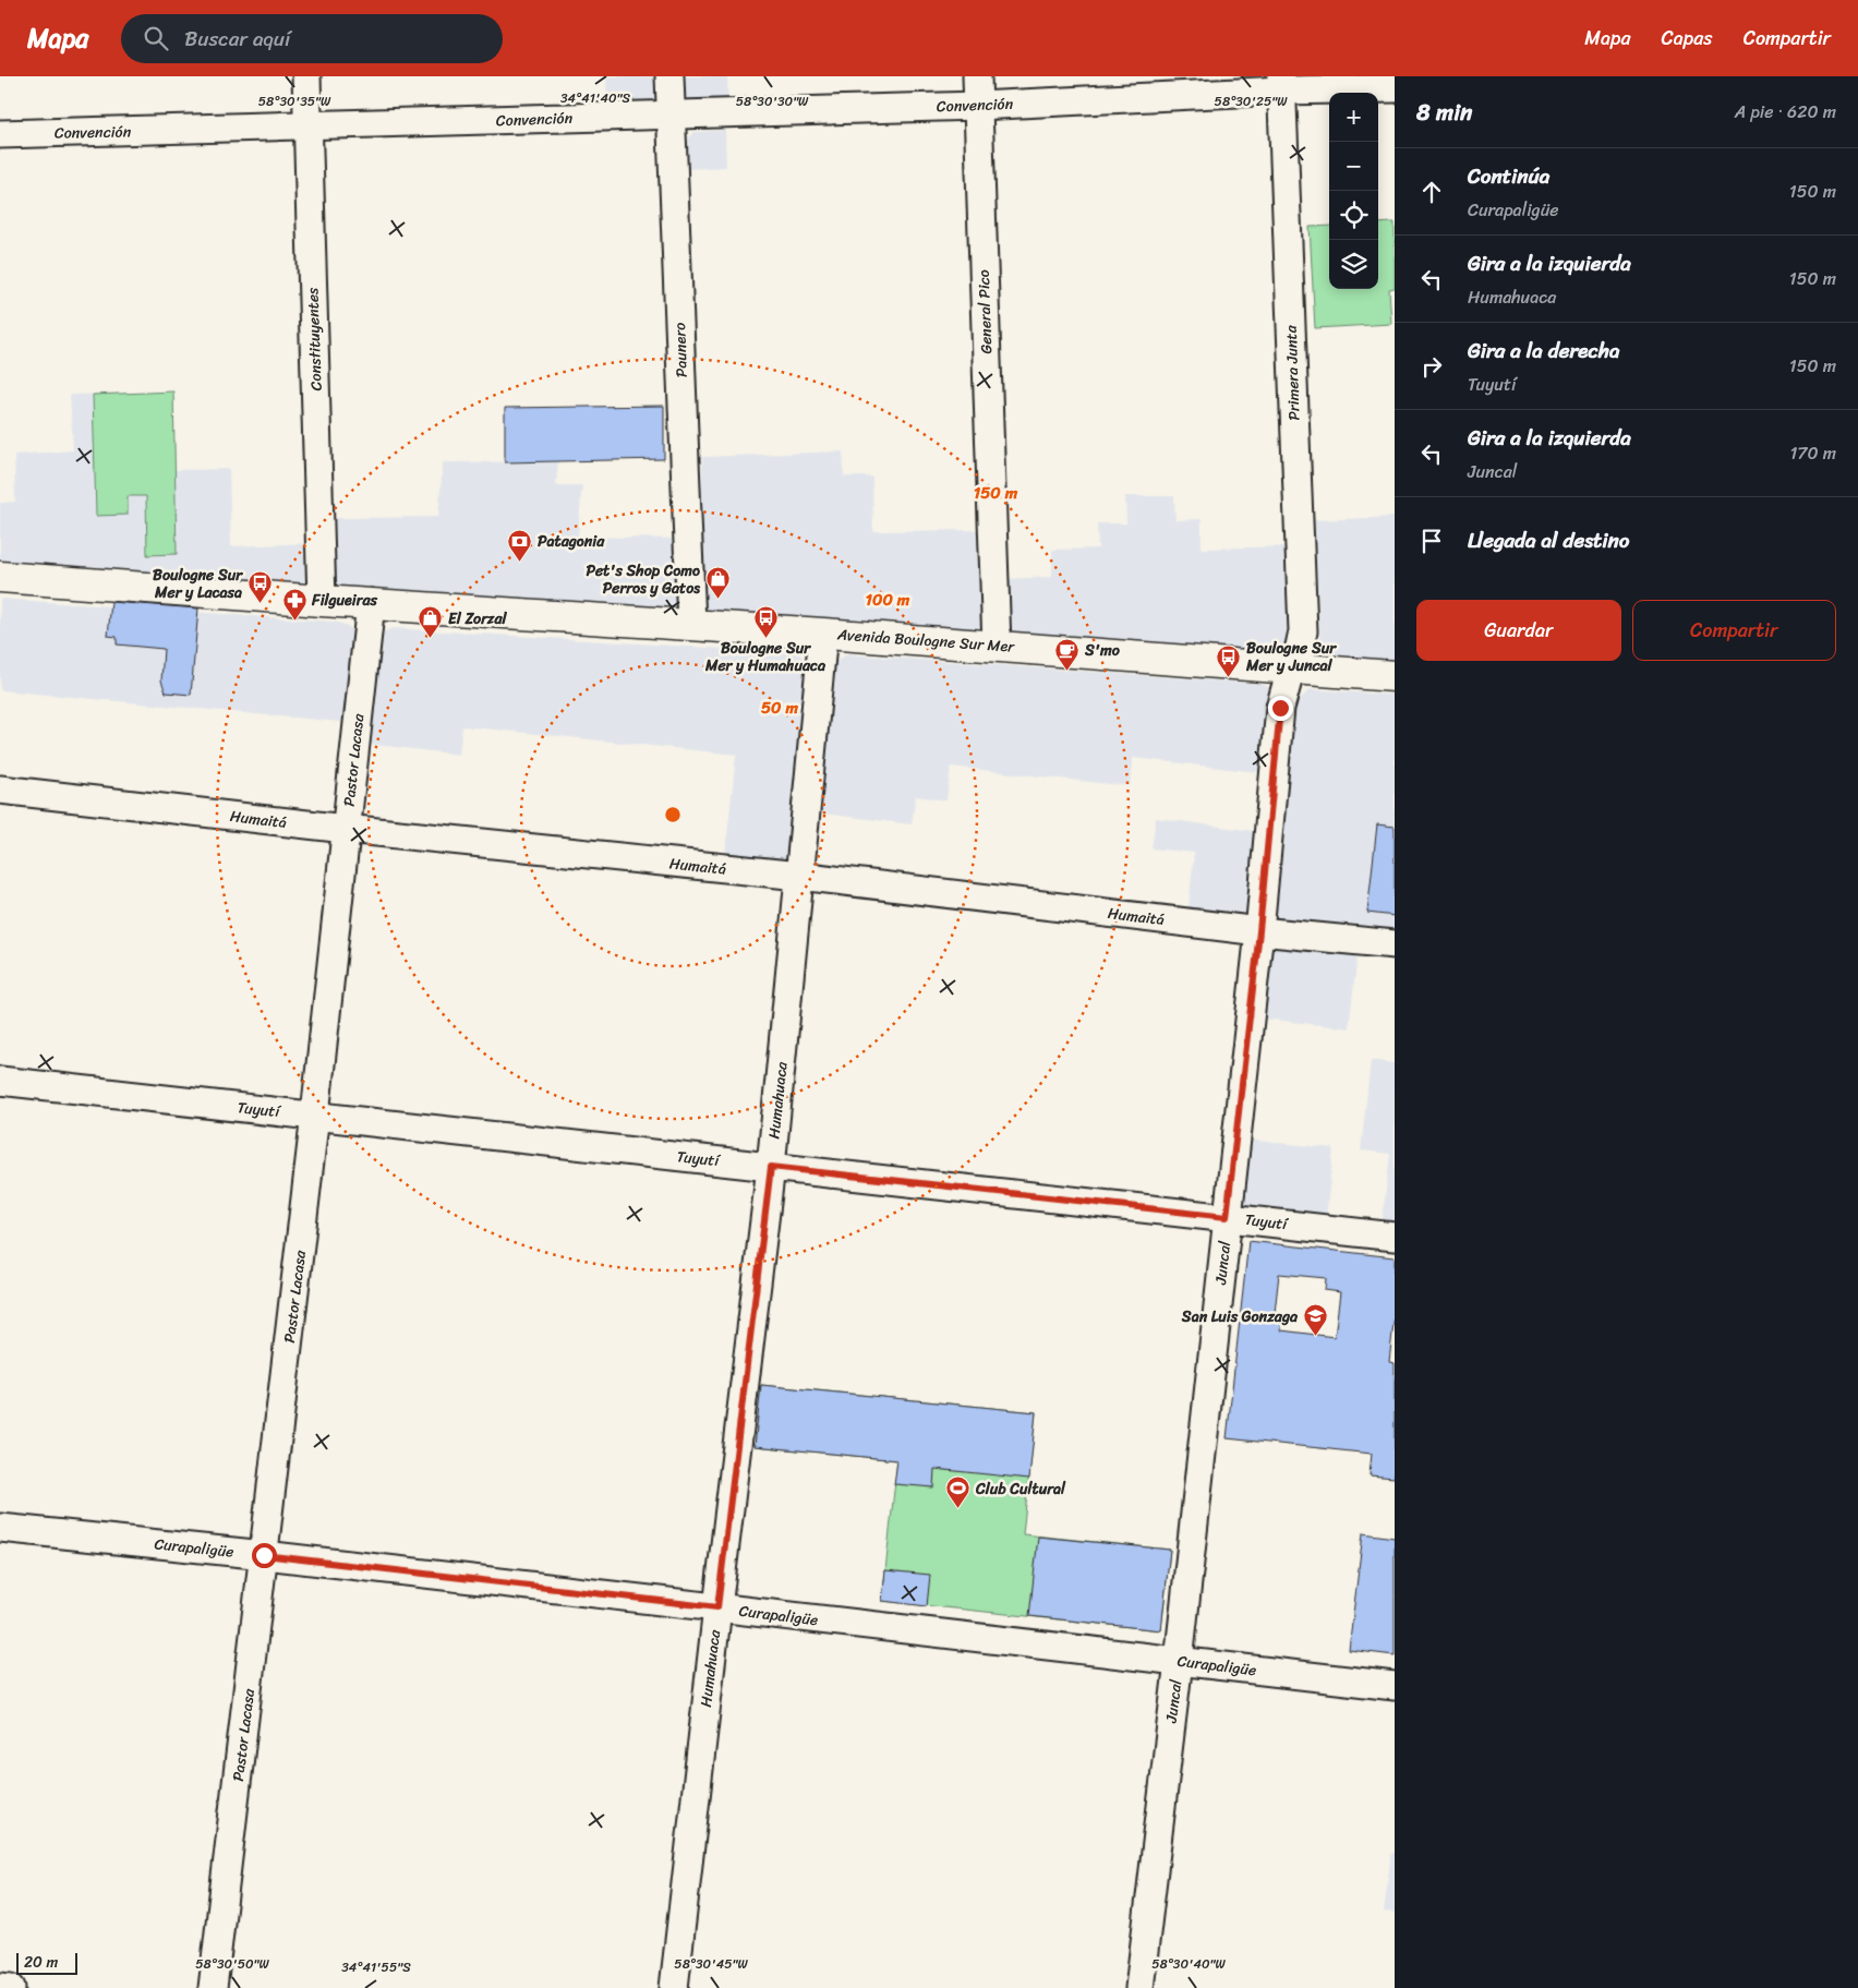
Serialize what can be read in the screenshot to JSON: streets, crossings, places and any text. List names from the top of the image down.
{
  "streets": {
    "main road": ["Avenida Boulogne Sur Mer"],
    "street": [
      "Convención",
      "General Pico",
      "Constituyentes",
      "Paunero",
      "Primera Junta",
      "Pastor Lacasa",
      "Humaitá",
      "Humahuaca",
      "Tuyutí",
      "Juncal",
      "Curapaligüe"
    ]
  },
  "crossings": [
    ["Convención", "General Pico"],
    ["Convención", "Constituyentes"],
    ["Convención", "Paunero"],
    ["Convención", "Primera Junta"],
    ["General Pico", "Avenida Boulogne Sur Mer"],
    ["Constituyentes", "Avenida Boulogne Sur Mer"],
    ["Paunero", "Avenida Boulogne Sur Mer"],
    ["Primera Junta", "Avenida Boulogne Sur Mer"],
    ["Primera Junta", "Juncal"],
    ["Avenida Boulogne Sur Mer", "Pastor Lacasa"],
    ["Avenida Boulogne Sur Mer", "Humahuaca"],
    ["Avenida Boulogne Sur Mer", "Juncal"],
    ["Pastor Lacasa", "Humaitá"],
    ["Pastor Lacasa", "Tuyutí"],
    ["Pastor Lacasa", "Curapaligüe"],
    ["Humaitá", "Humahuaca"],
    ["Humaitá", "Juncal"],
    ["Humahuaca", "Tuyutí"],
    ["Humahuaca", "Curapaligüe"],
    ["Tuyutí", "Juncal"],
    ["Juncal", "Curapaligüe"]
  ],
  "places": {
    "bank": ["Patagonia"],
    "shop": ["Pet's Shop Como Perros y Gatos", "El Zorzal"],
    "bus stop": ["Boulogne Sur Mer y Lacasa", "Boulogne Sur Mer y Humahuaca", "Boulogne Sur Mer y Juncal"],
    "pharmacy": ["Filgueiras"],
    "cafe": ["S'mo"],
    "school or university": ["San Luis Gonzaga"],
    "sports": ["Club Cultural"]
  },
  "scale_bar": "20 m",
  "page": {
    "header": "Mapa",
    "search": "Buscar aquí",
    "nav": ["Mapa", "Capas", "Compartir"],
    "heading": ["8 min", "A pie · 620 m"],
    "map_buttons": ["+", "−"],
    "list": [
      ["Continúa", "Curapaligüe", "150 m"],
      ["Gira a la izquierda", "Humahuaca", "150 m"],
      ["Gira a la derecha", "Tuyutí", "150 m"],
      ["Gira a la izquierda", "Juncal", "170 m"],
      "Llegada al destino"
    ],
    "buttons": ["Guardar", "Compartir"],
    "scale": "20 m"
  },
  "coordinates": [
    "34°41'40\"S",
    "58°30'35\"W",
    "58°30'30\"W",
    "58°30'25\"W",
    "58°30'50\"W",
    "58°30'45\"W",
    "58°30'40\"W",
    "34°41'55\"S"
  ],
  "rings": ["150 m", "100 m", "50 m"]
}
